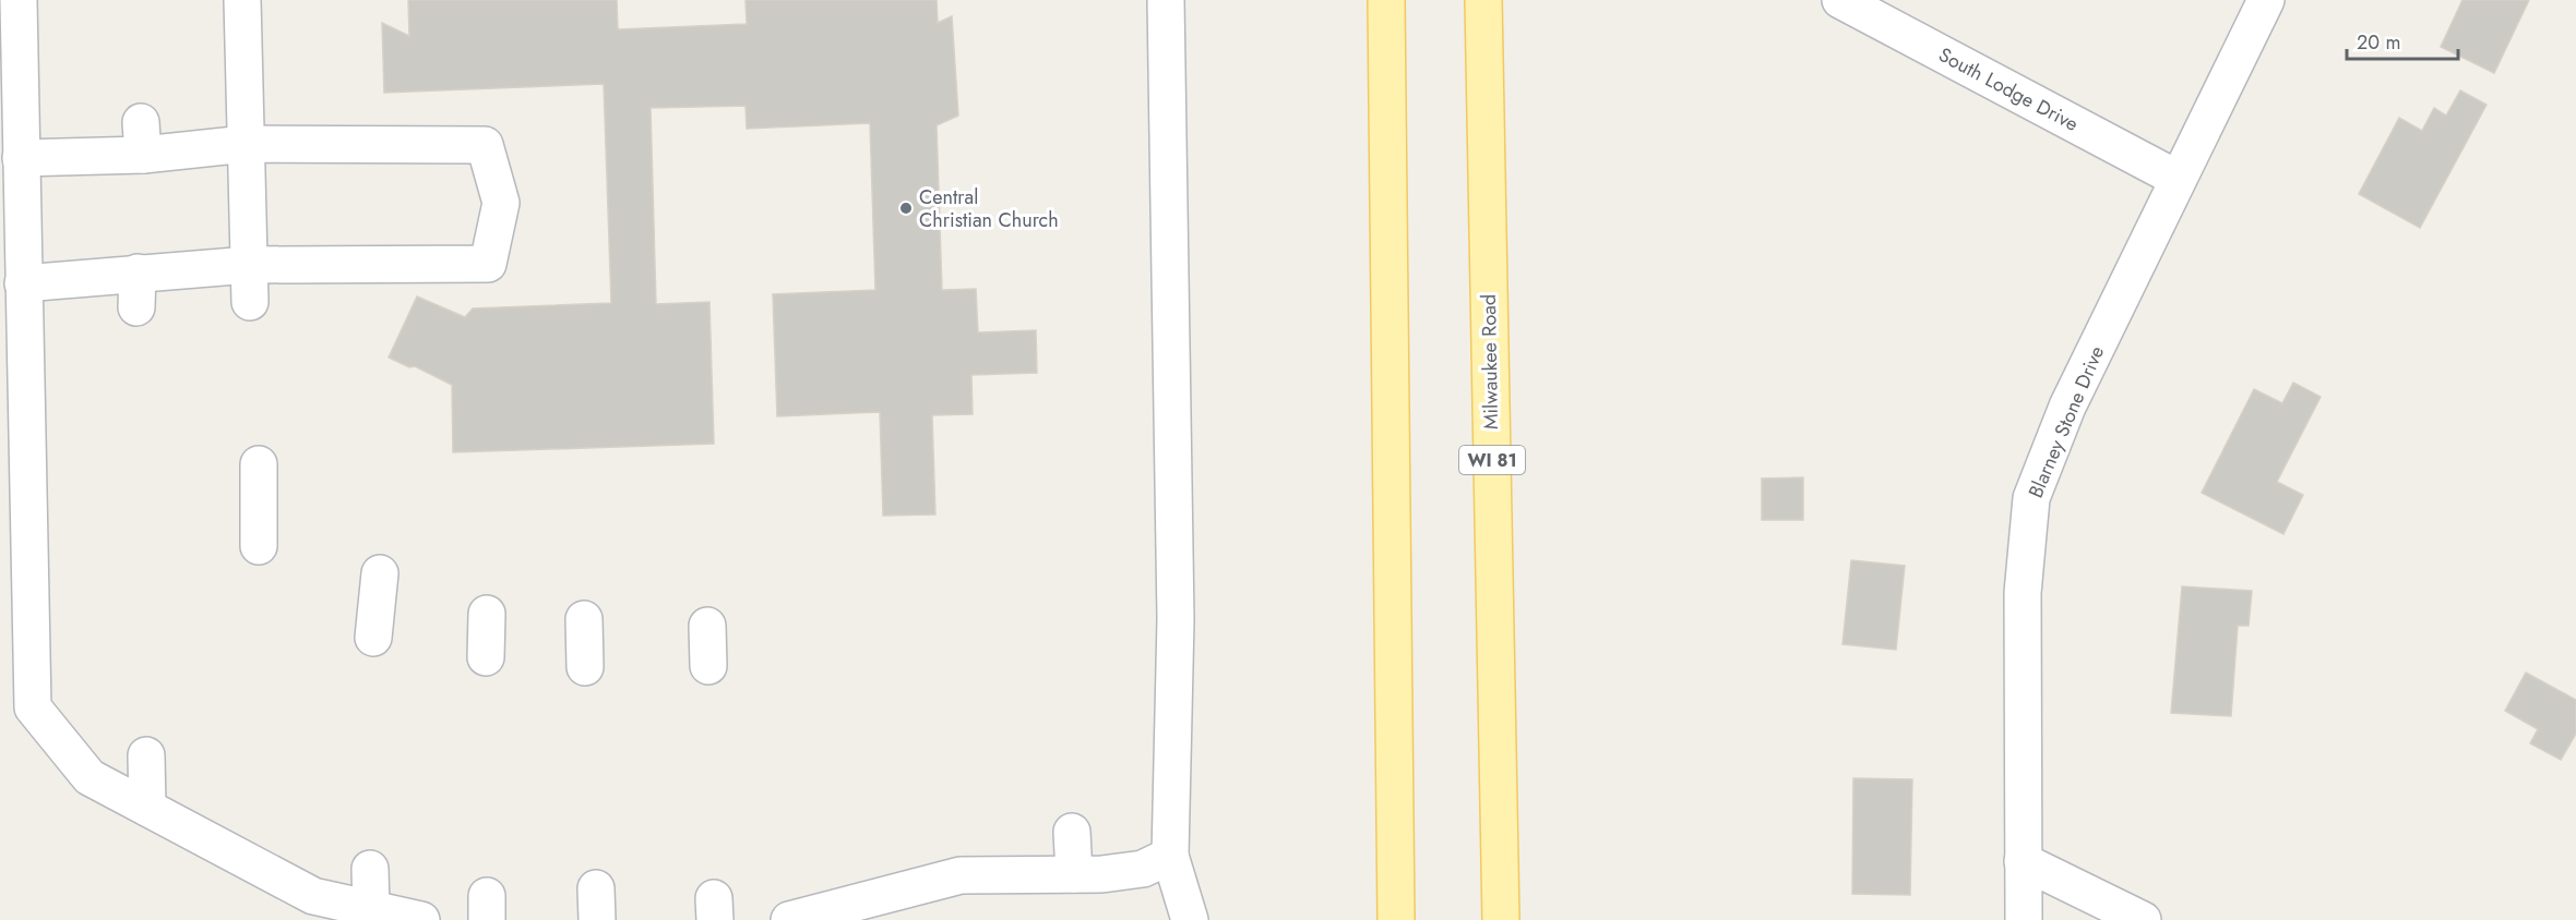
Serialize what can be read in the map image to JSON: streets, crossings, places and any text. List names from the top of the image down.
{
  "streets": {
    "main road": ["Milwaukee Road", "WI 81"],
    "street": ["South Lodge Drive", "Blarney Stone Drive"]
  },
  "crossings": [
    ["South Lodge Drive", "Blarney Stone Drive"]
  ],
  "places": ["Central Christian Church"],
  "scale_bar": "20 m"
}
